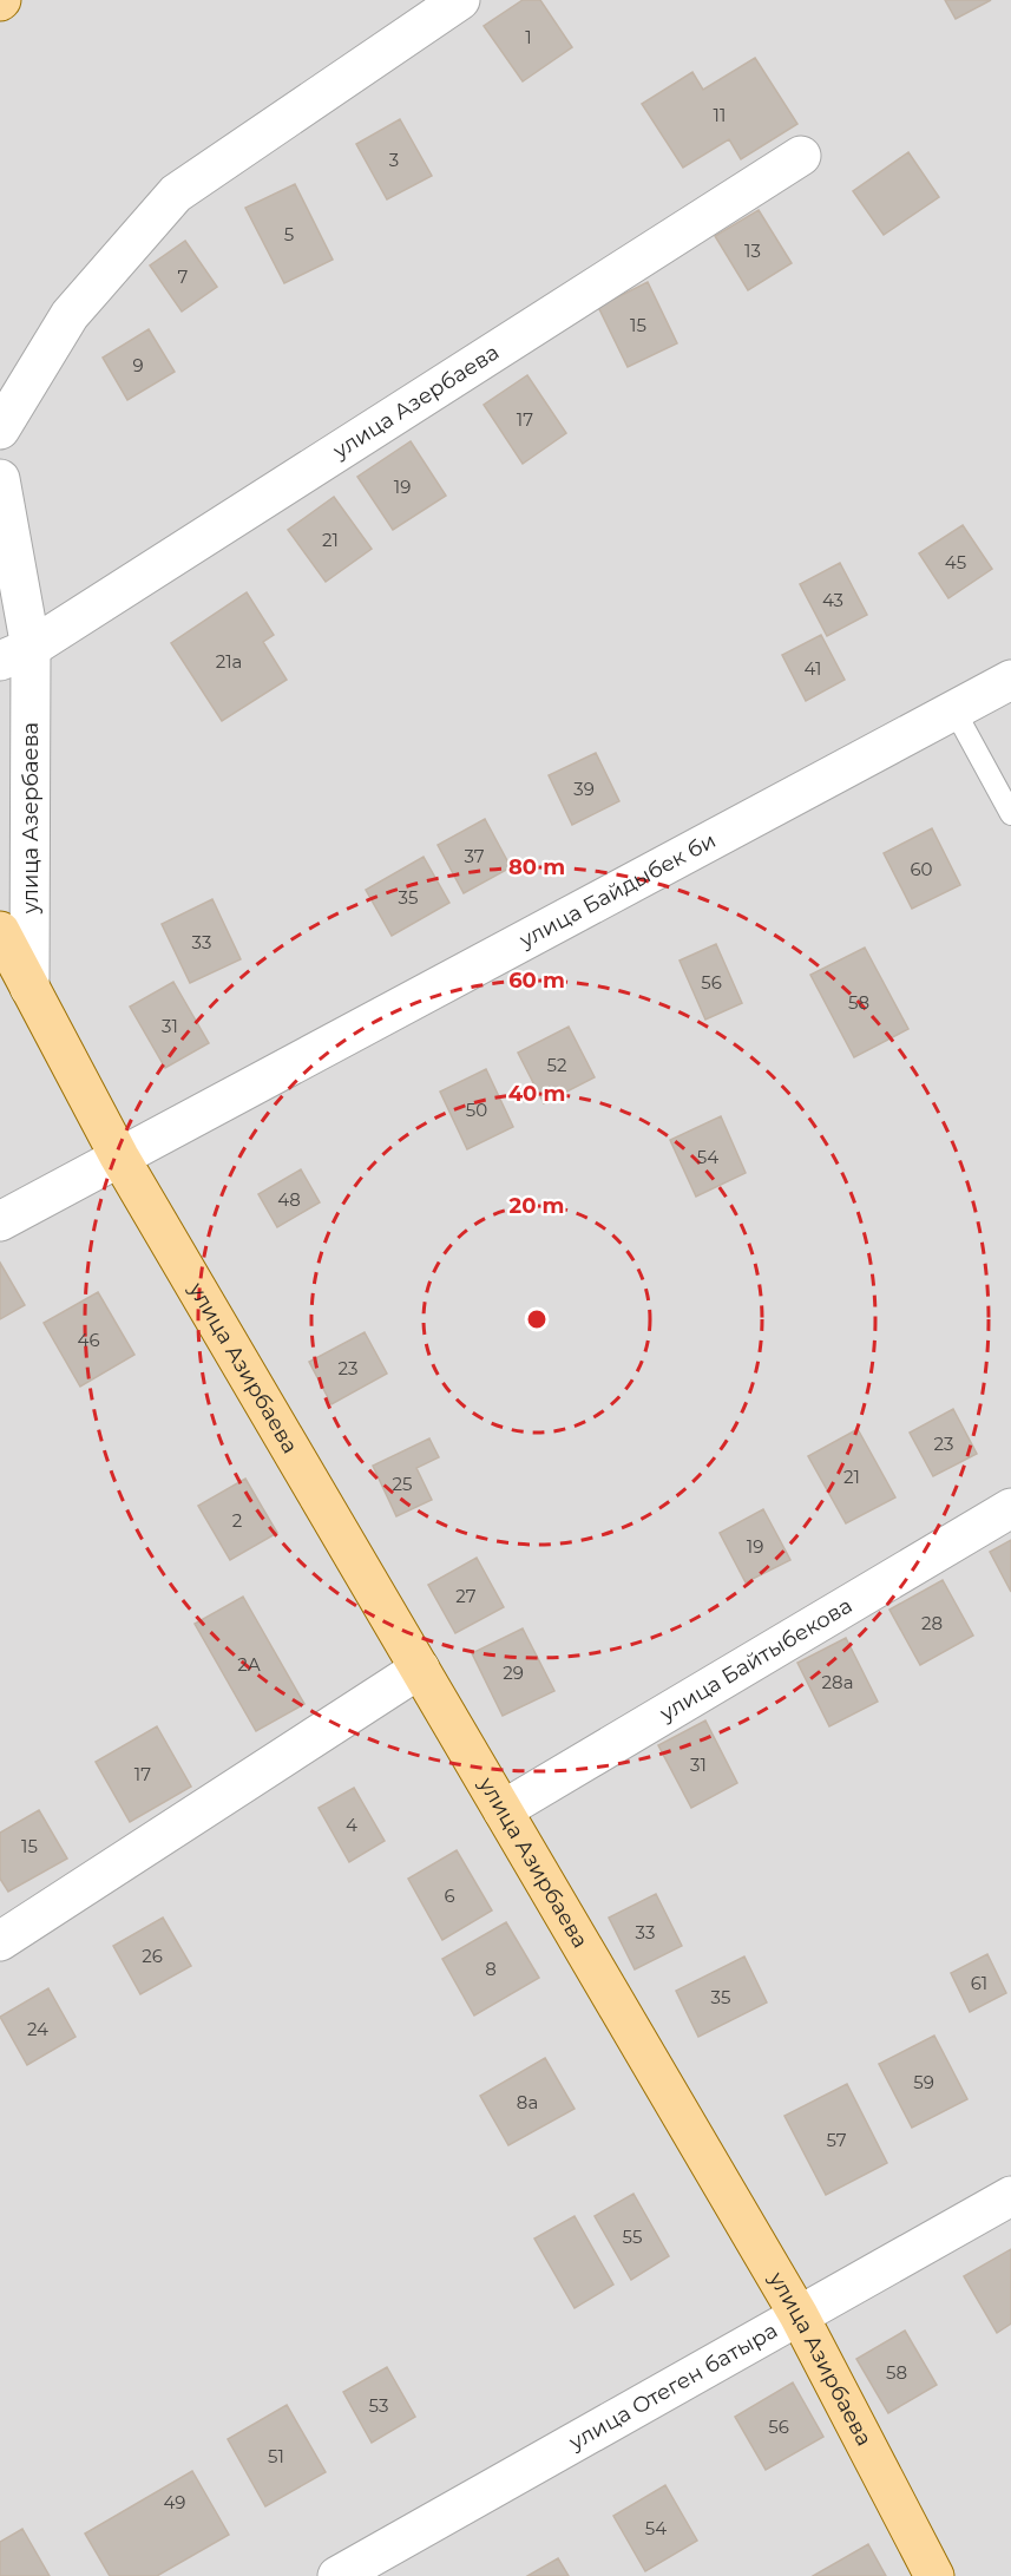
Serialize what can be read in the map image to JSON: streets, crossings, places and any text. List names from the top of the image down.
{
  "streets": {
    "main road": ["улица Азирбаева"],
    "street": [
      "улица Азербаева",
      "улица Байдыбек би",
      "улица Байтыбекова",
      "улица Отеген батыра"
    ]
  },
  "crossings": [
    ["улица Байдыбек би", "улица Азирбаева"],
    ["улица Азирбаева", "улица Байтыбекова"],
    ["улица Азирбаева", "улица Отеген батыра"]
  ],
  "house_numbers": [
    "1",
    "11",
    "3",
    "5",
    "13",
    "7",
    "15",
    "9",
    "17",
    "19",
    "21",
    "45",
    "43",
    "21а",
    "41",
    "39",
    "37",
    "60",
    "35",
    "33",
    "56",
    "58",
    "31",
    "52",
    "50",
    "54",
    "48",
    "46",
    "23",
    "23",
    "21",
    "25",
    "2",
    "19",
    "27",
    "28",
    "2А",
    "29",
    "28а",
    "31",
    "17",
    "4",
    "15",
    "6",
    "33",
    "26",
    "8",
    "61",
    "35",
    "24",
    "59",
    "8а",
    "57",
    "55",
    "58",
    "53",
    "56",
    "51",
    "49",
    "54"
  ],
  "rings": [
    "80 m",
    "60 m",
    "40 m",
    "20 m"
  ]
}
